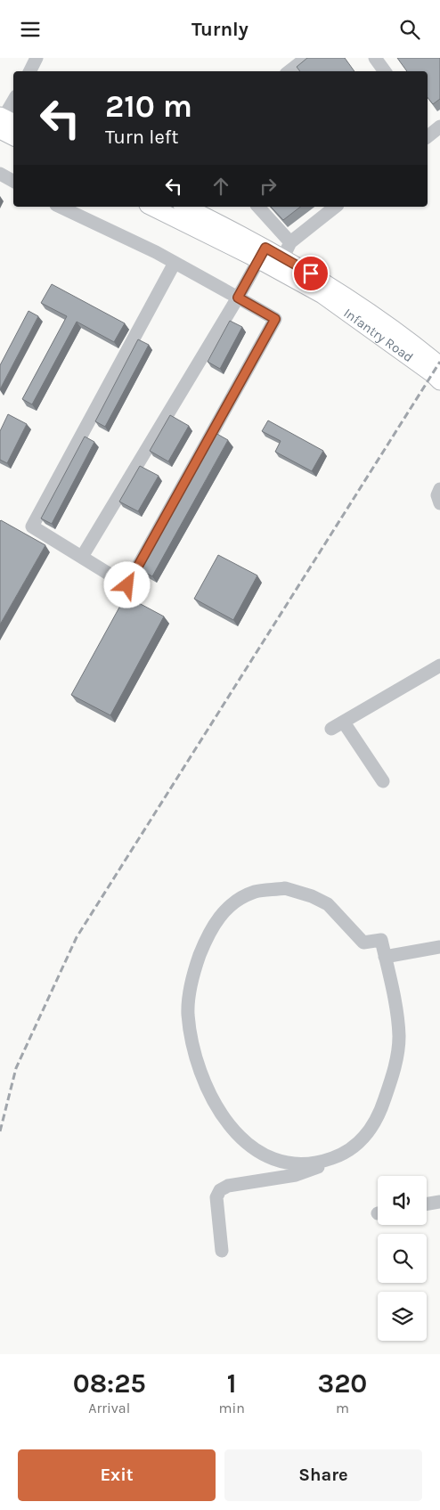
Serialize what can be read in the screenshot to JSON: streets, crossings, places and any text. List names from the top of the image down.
{
  "streets": {
    "main road": ["Infantry Road"]
  },
  "page": {
    "header": "Turnly",
    "turn": ["210 m", "Turn left"],
    "eta": [
      "08:25",
      "Arrival",
      "1",
      "min",
      "320",
      "m"
    ],
    "buttons": ["Exit", "Share"]
  }
}
